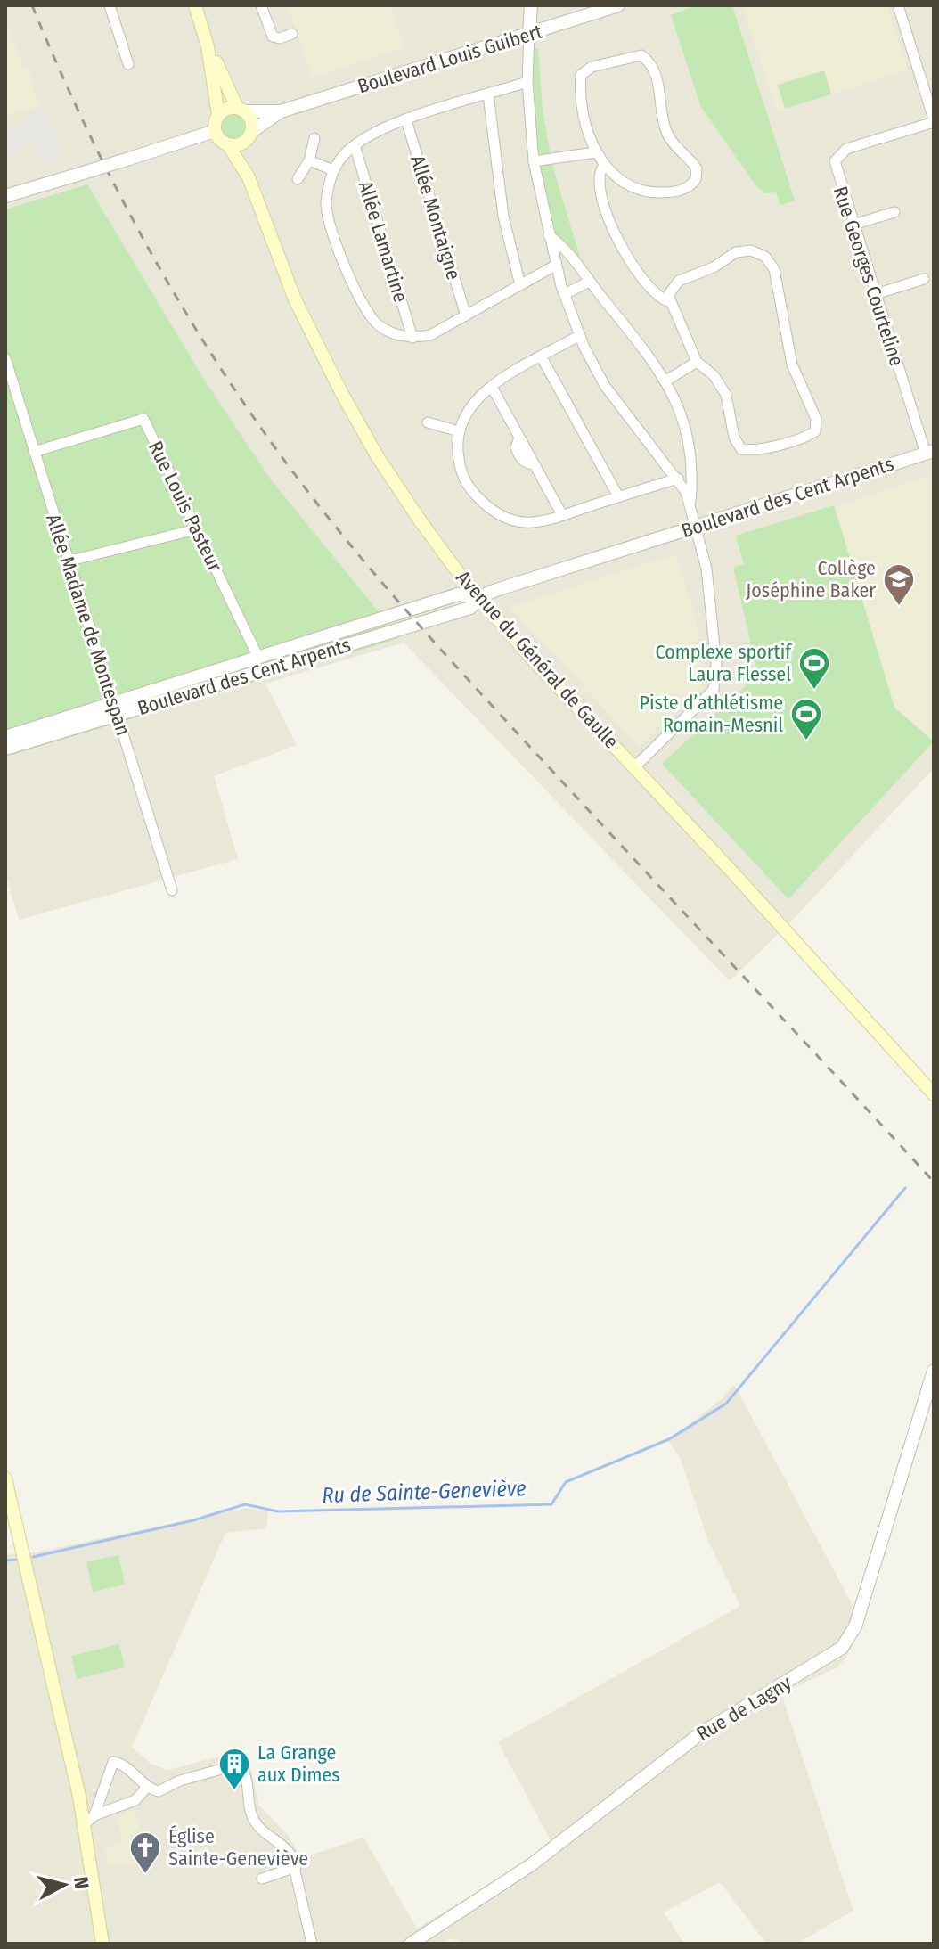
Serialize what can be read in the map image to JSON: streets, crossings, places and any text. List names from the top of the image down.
{
  "streets": {
    "main road": ["Avenue du Général de Gaulle"],
    "street": [
      "Boulevard Louis Guibert",
      "Allée Montaigne",
      "Allée Lamartine",
      "Rue Georges Courteline",
      "Boulevard des Cent Arpents",
      "Rue Louis Pasteur",
      "Allée Madame de Montespan",
      "Rue de Lagny"
    ]
  },
  "crossings": [
    ["Boulevard Louis Guibert", "Avenue du Général de Gaulle"],
    ["Rue Georges Courteline", "Boulevard des Cent Arpents"],
    ["Boulevard des Cent Arpents", "Rue Louis Pasteur"],
    ["Boulevard des Cent Arpents", "Allée Madame de Montespan"],
    ["Boulevard des Cent Arpents", "Avenue du Général de Gaulle"],
    ["Rue Louis Pasteur", "Allée Madame de Montespan"]
  ],
  "water": ["Ru de Sainte-Geneviève"],
  "places": {
    "school or university": ["Collège Joséphine Baker"],
    "sports": ["Complexe sportif Laura Flessel", "Piste d’athlétisme Romain-Mesnil"],
    "building": ["La Grange aux Dimes"],
    "church": ["Église Sainte-Geneviève"]
  },
  "north": "right"
}
